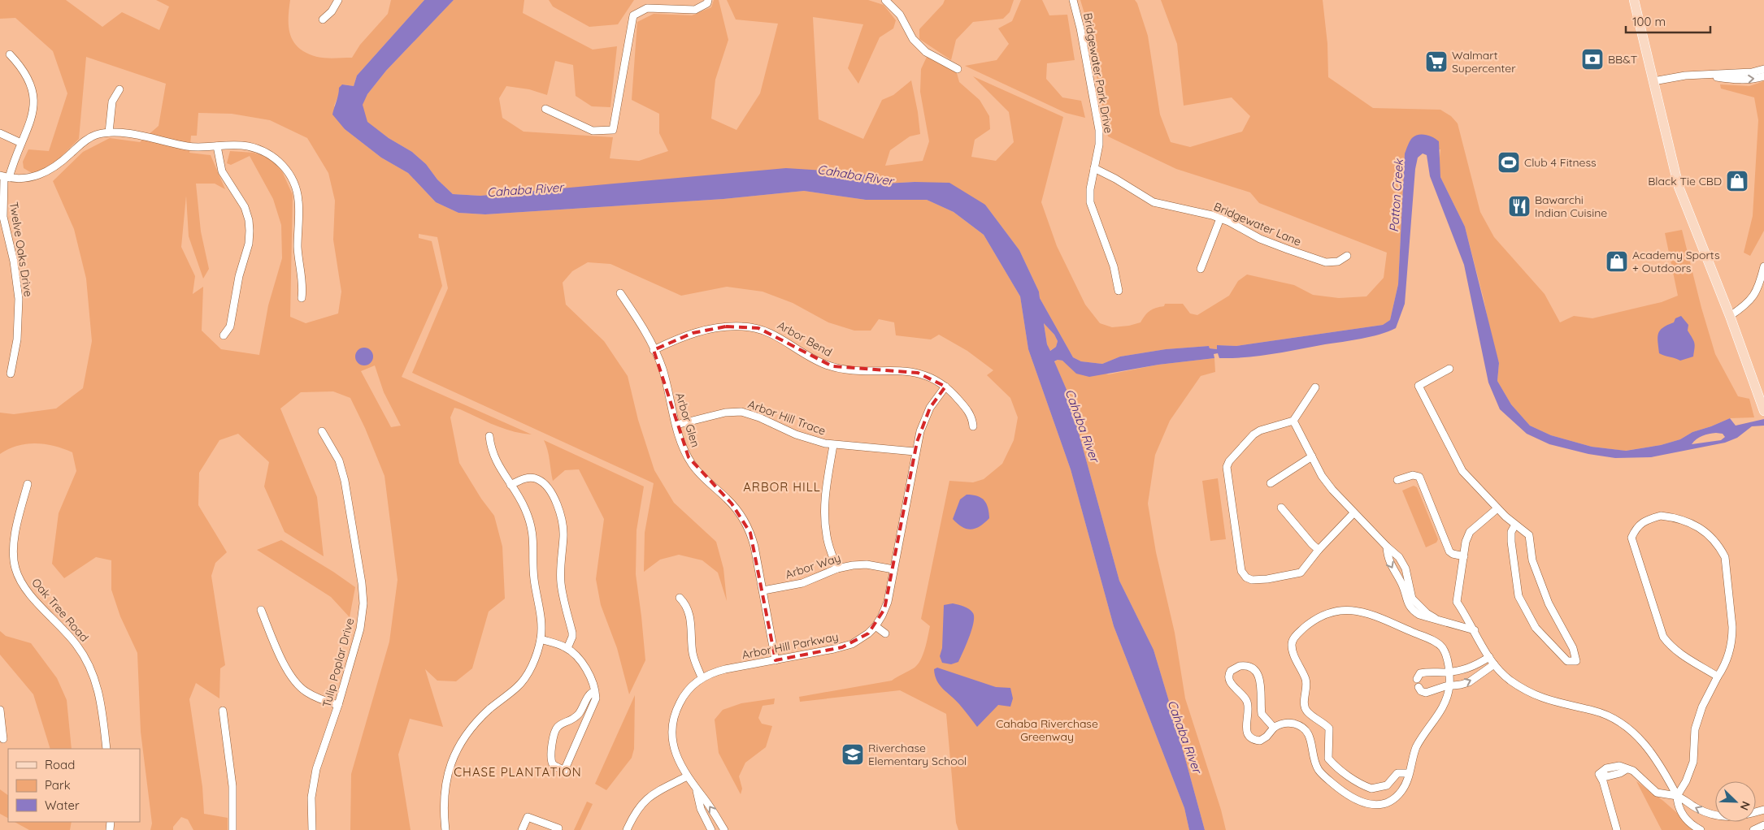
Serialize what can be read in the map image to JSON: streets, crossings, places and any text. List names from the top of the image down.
{
  "streets": {
    "street": [
      "Bridgewater Park Drive",
      "Bridgewater Lane",
      "Twelve Oaks Drive",
      "Arbor Bend",
      "Arbor Hill Trace",
      "Arbor Glen",
      "Arbor Way",
      "Oak Tree Road",
      "Arbor Hill Parkway",
      "Tulip Poplar Drive"
    ]
  },
  "crossings": [
    ["Bridgewater Park Drive", "Bridgewater Lane"],
    ["Arbor Bend", "Arbor Glen"],
    ["Arbor Bend", "Arbor Hill Parkway"],
    ["Arbor Hill Trace", "Arbor Glen"],
    ["Arbor Hill Trace", "Arbor Hill Parkway"],
    ["Arbor Glen", "Arbor Way"],
    ["Arbor Glen", "Arbor Hill Parkway"],
    ["Arbor Way", "Arbor Hill Parkway"]
  ],
  "districts": ["ARBOR HILL", "CHASE PLANTATION"],
  "water": ["Cahaba River", "Patton Creek"],
  "parks": ["Cahaba Riverchase Greenway"],
  "places": {
    "bank": ["BB&T"],
    "supermarket": ["Walmart Supercenter"],
    "sports": ["Club 4 Fitness"],
    "shop": ["Black Tie CBD", "Academy Sports + Outdoors"],
    "restaurant": ["Bawarchi Indian Cuisine"],
    "school or university": ["Riverchase Elementary School"]
  },
  "legend": ["Road", "Park", "Water"],
  "scale_bar": "100 m",
  "north": "bottom right"
}
